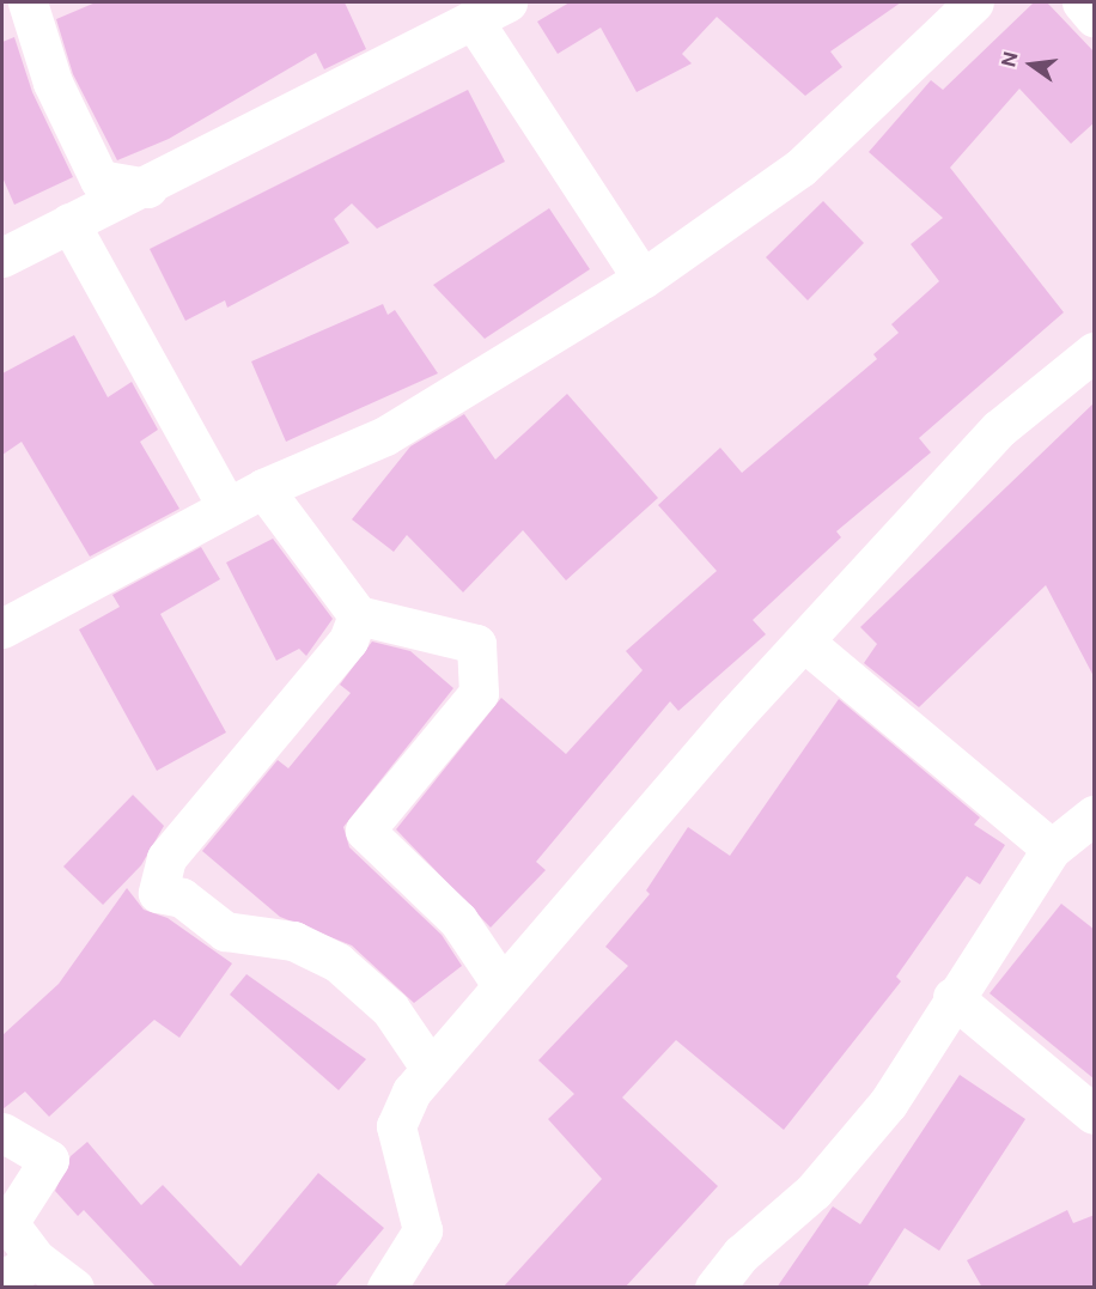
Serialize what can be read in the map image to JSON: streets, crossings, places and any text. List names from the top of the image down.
{
  "north": "left"
}
